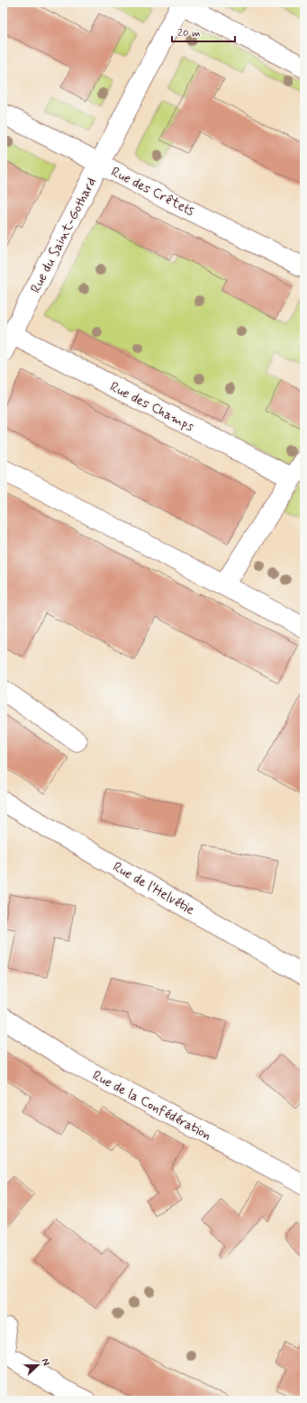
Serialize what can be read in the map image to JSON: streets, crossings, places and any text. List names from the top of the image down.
{
  "streets": {
    "street": [
      "Rue des Crêtets",
      "Rue du Saint-Gothard",
      "Rue des Champs",
      "Rue de l'Helvétie",
      "Rue de la Confédération"
    ]
  },
  "crossings": [
    ["Rue des Crêtets", "Rue du Saint-Gothard"],
    ["Rue du Saint-Gothard", "Rue des Champs"]
  ],
  "scale_bar": "20 m",
  "north": "right"
}
